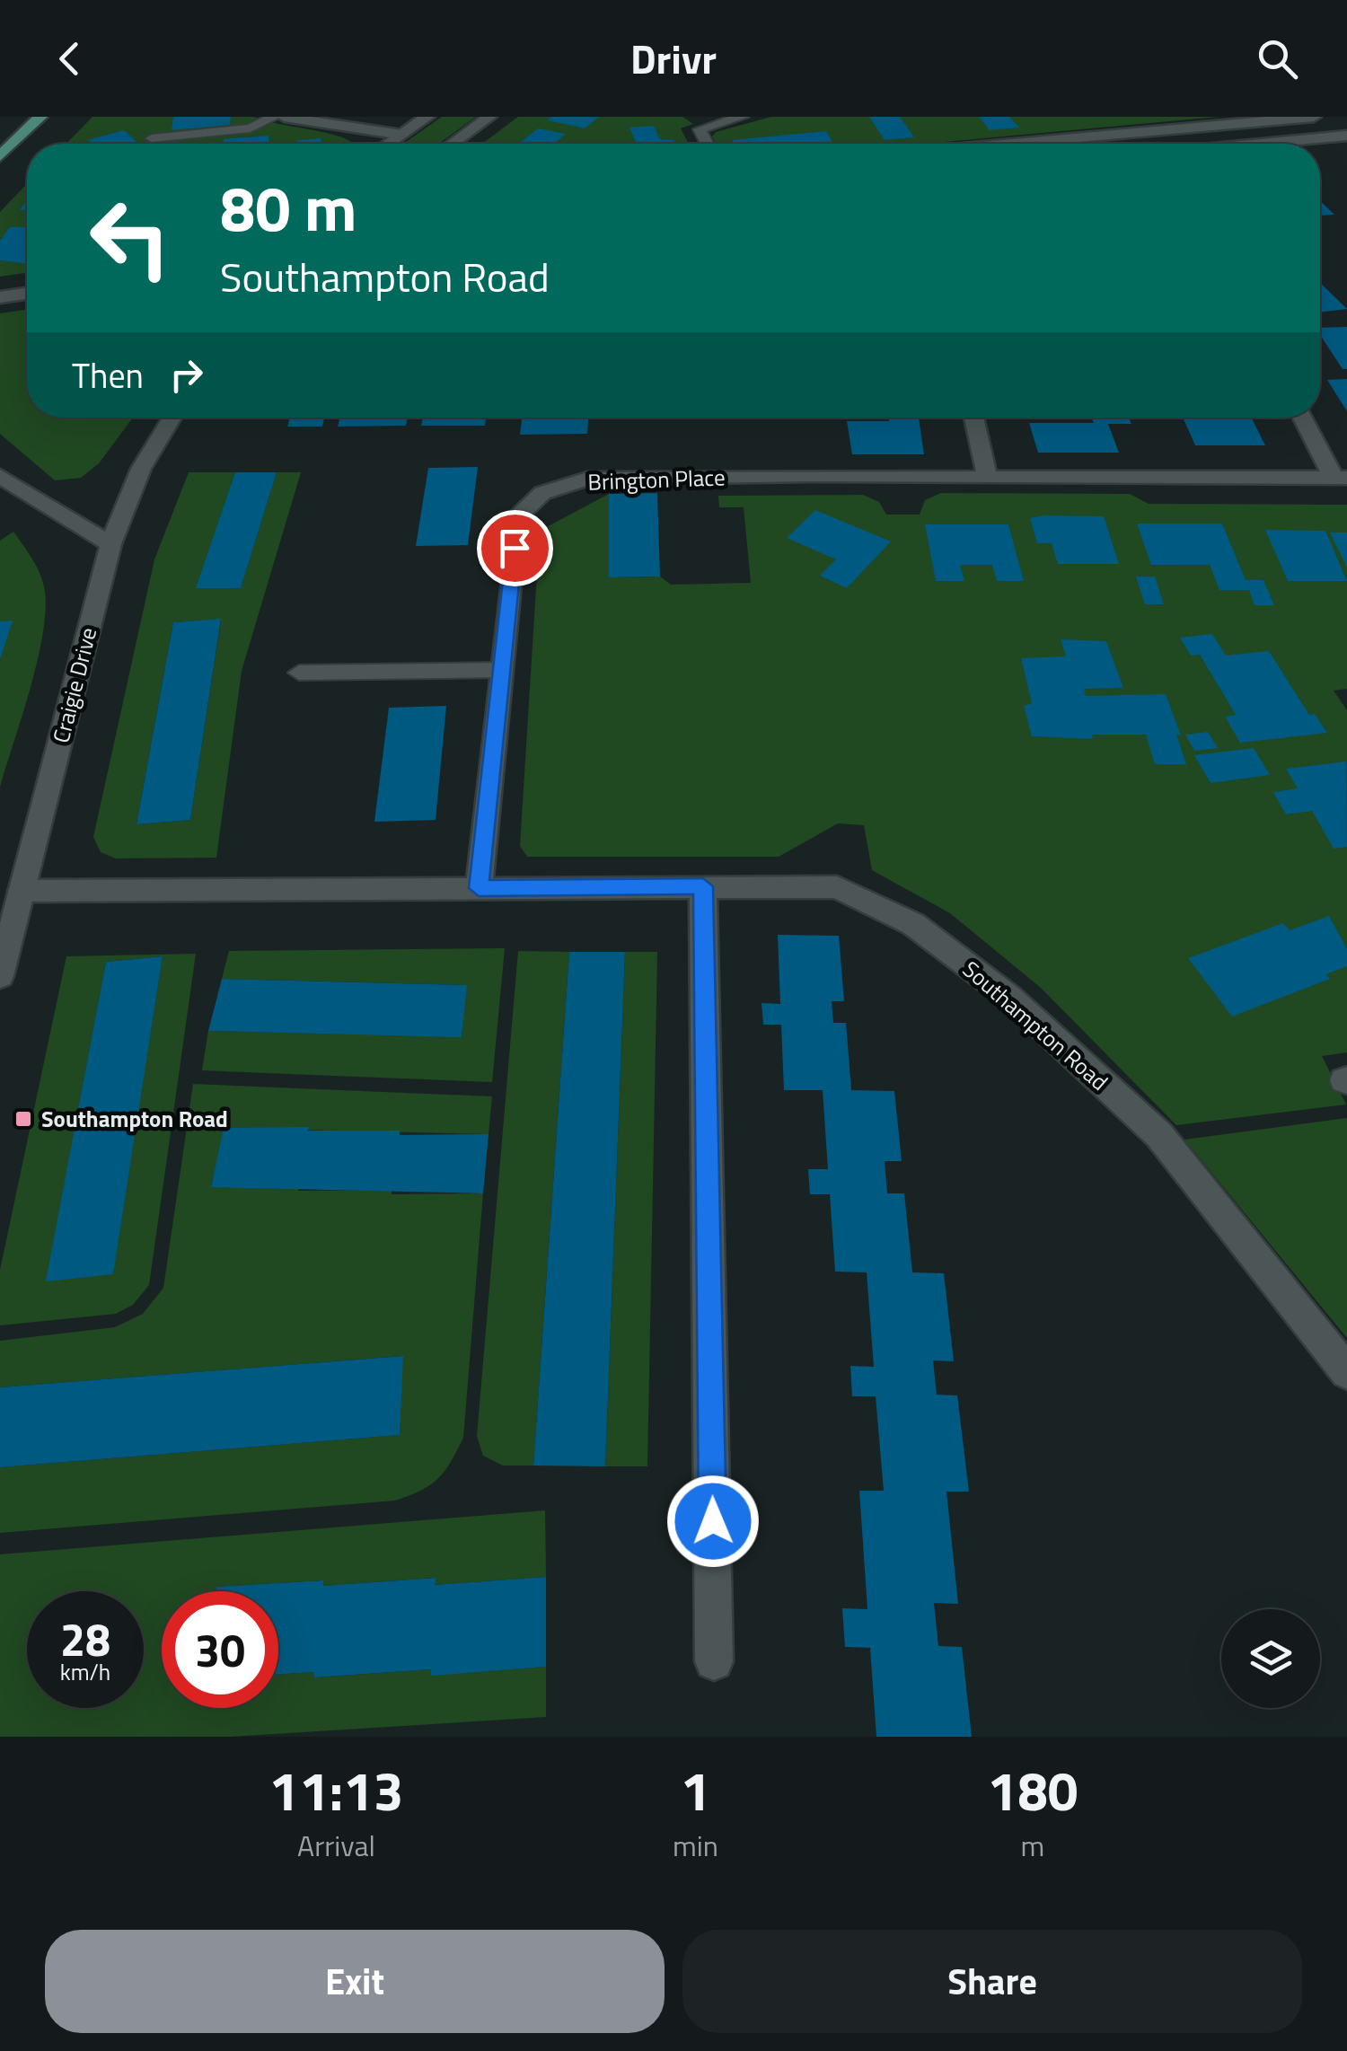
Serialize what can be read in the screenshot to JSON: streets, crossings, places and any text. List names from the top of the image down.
{
  "streets": {
    "street": ["Brington Place", "Craigie Drive", "Southampton Road"]
  },
  "crossings": [
    ["Brington Place", "Southampton Road"],
    ["Craigie Drive", "Southampton Road"]
  ],
  "places": {
    "transit": ["Southampton Road"]
  },
  "page": {
    "header": "Drivr",
    "turn": ["80 m", "Southampton Road"],
    "then": "Then",
    "speed": "28 km/h",
    "limit": "30",
    "eta": [
      "11:13",
      "Arrival",
      "1",
      "min",
      "180",
      "m"
    ],
    "buttons": ["Exit", "Share"]
  }
}
